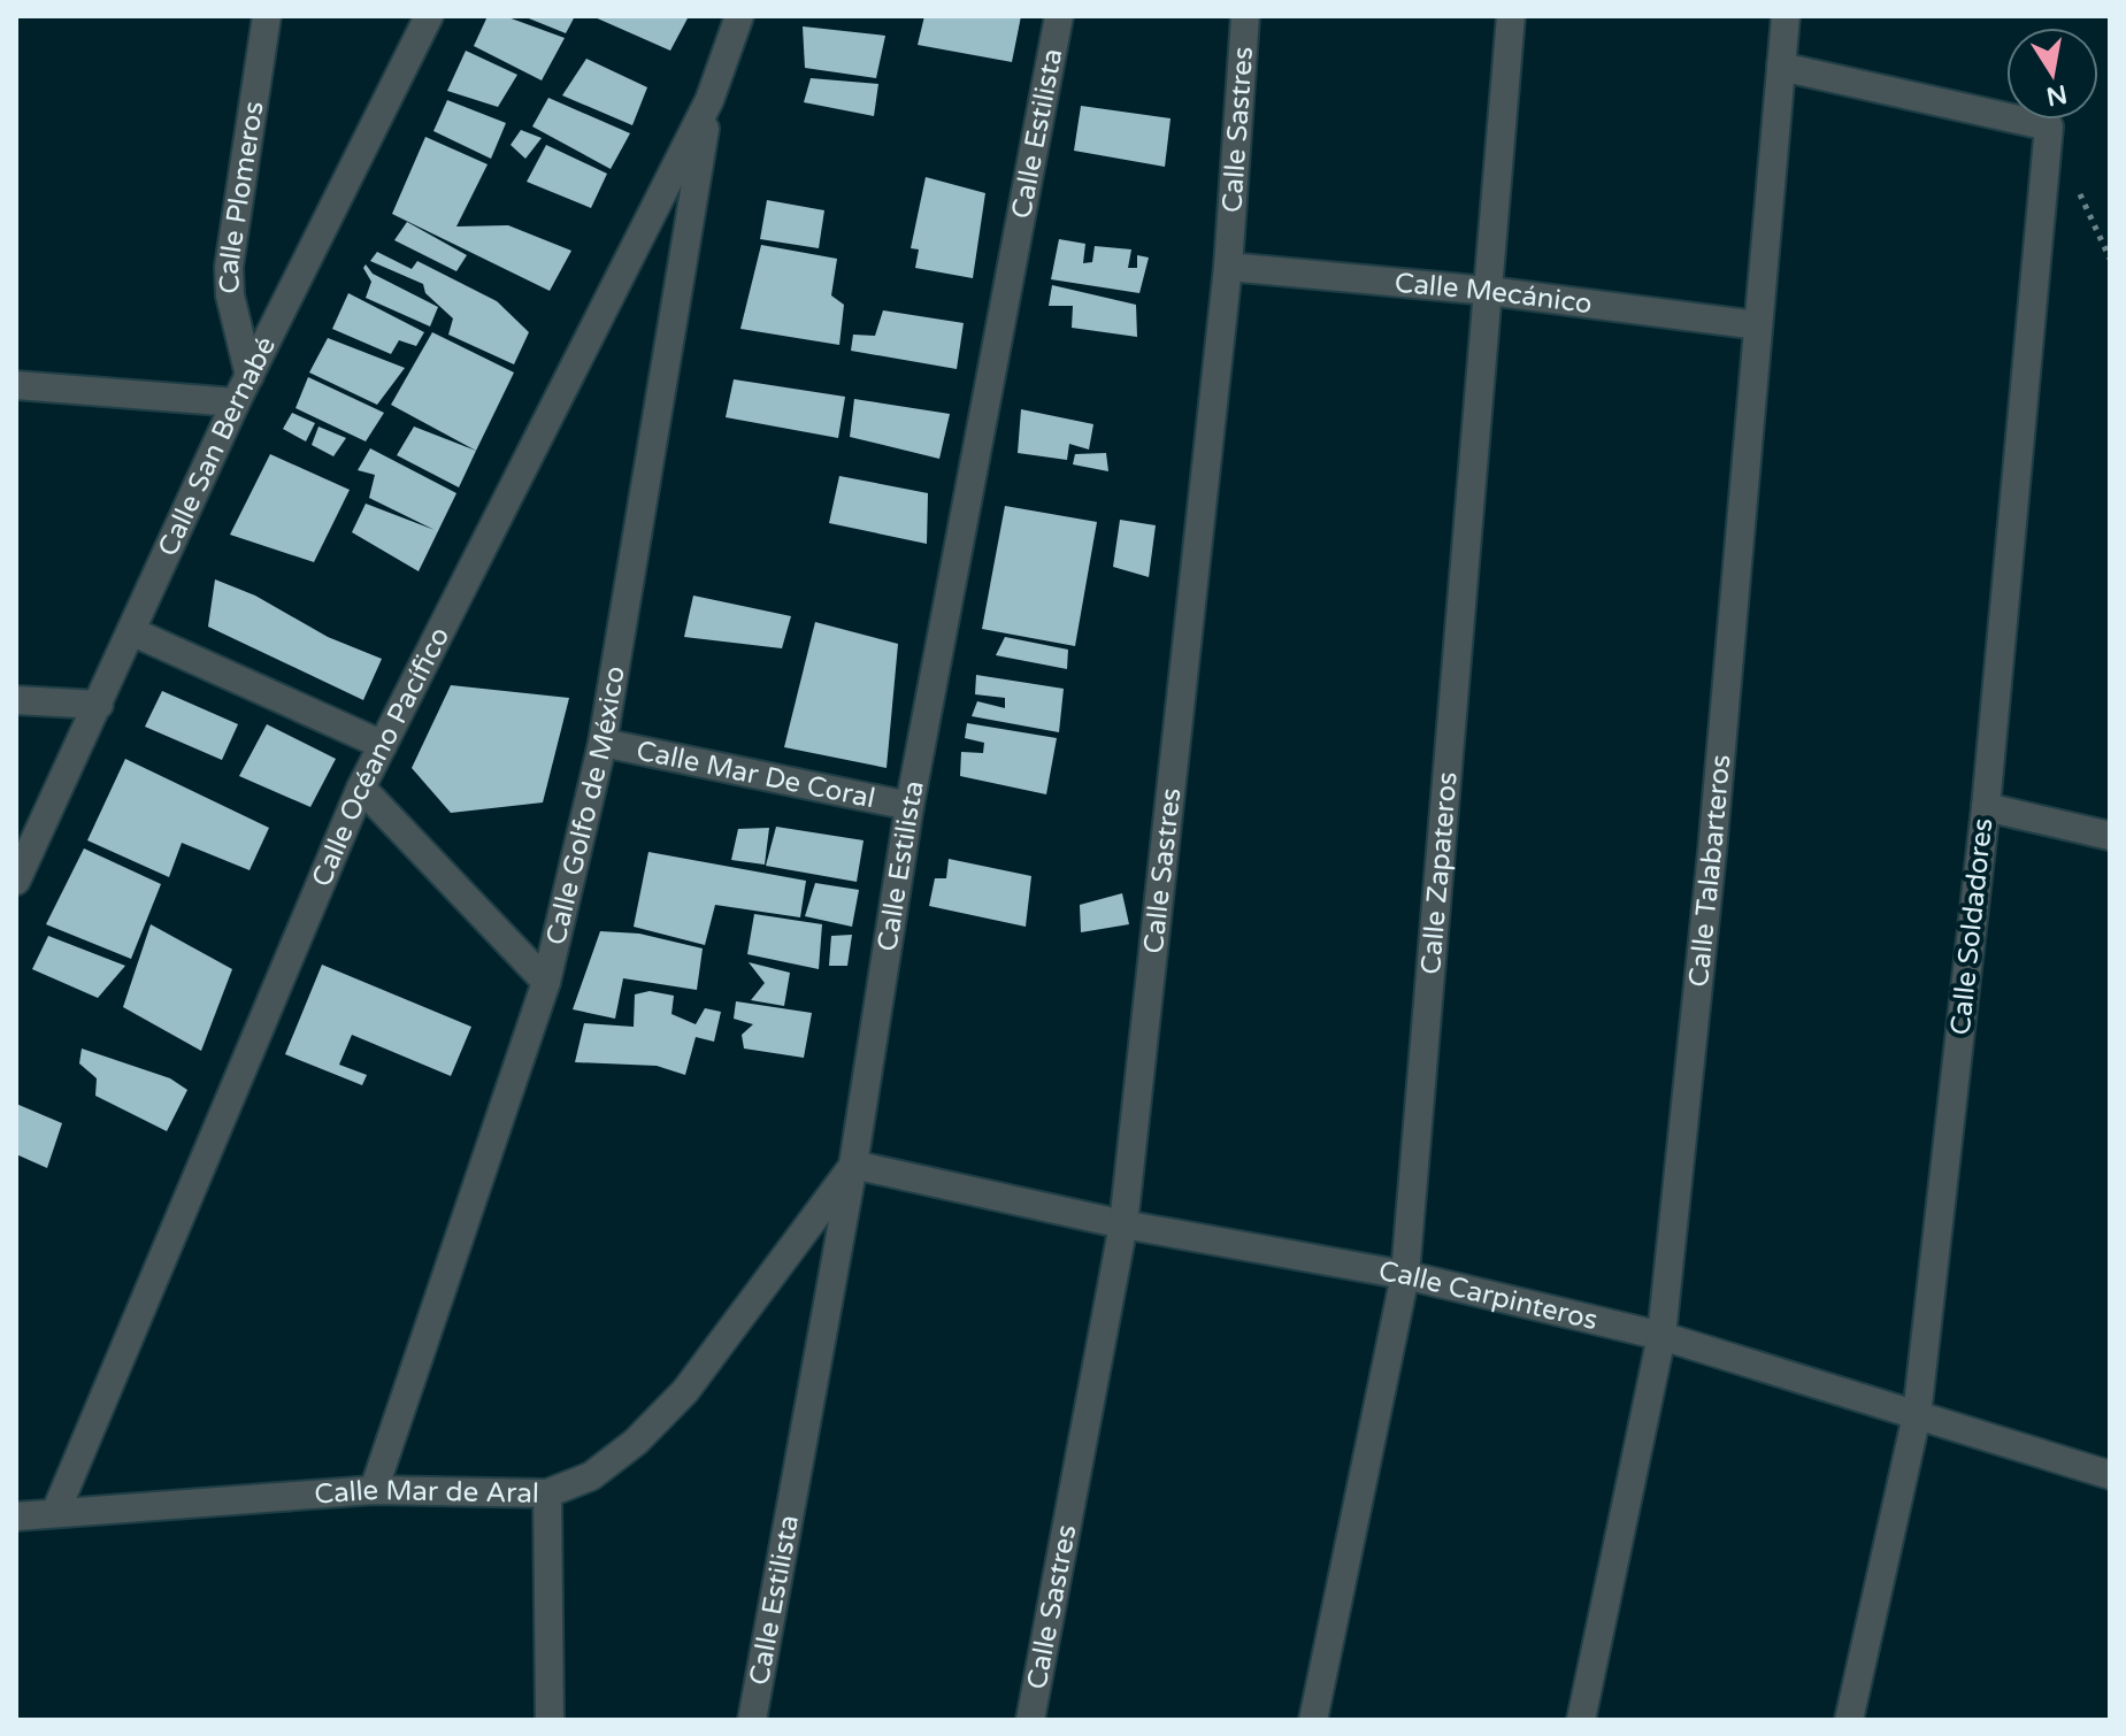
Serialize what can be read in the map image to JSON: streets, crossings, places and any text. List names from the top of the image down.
{
  "streets": {
    "street": [
      "Calle Sastres",
      "Calle Estilista",
      "Calle Plomeros",
      "Calle Mecánico",
      "Calle San Bernabé",
      "Calle Océano Pacífico",
      "Calle Mar De Coral",
      "Calle Golfo de México",
      "Calle Zapateros",
      "Calle Talabarteros",
      "Calle Soldadores",
      "Calle Carpinteros",
      "Calle Mar de Aral"
    ]
  },
  "crossings": [
    ["Calle Sastres", "Calle Mecánico"],
    ["Calle Sastres", "Calle Carpinteros"],
    ["Calle Estilista", "Calle Mar De Coral"],
    ["Calle Estilista", "Calle Carpinteros"],
    ["Calle Estilista", "Calle Mar de Aral"],
    ["Calle Plomeros", "Calle San Bernabé"],
    ["Calle Mecánico", "Calle Zapateros"],
    ["Calle Mecánico", "Calle Talabarteros"],
    ["Calle Océano Pacífico", "Calle Golfo de México"],
    ["Calle Océano Pacífico", "Calle Mar de Aral"],
    ["Calle Mar De Coral", "Calle Golfo de México"],
    ["Calle Golfo de México", "Calle Mar de Aral"],
    ["Calle Zapateros", "Calle Carpinteros"],
    ["Calle Talabarteros", "Calle Soldadores"],
    ["Calle Talabarteros", "Calle Carpinteros"],
    ["Calle Soldadores", "Calle Carpinteros"],
    ["Calle Carpinteros", "Calle Mar de Aral"]
  ],
  "north": "bottom"
}
